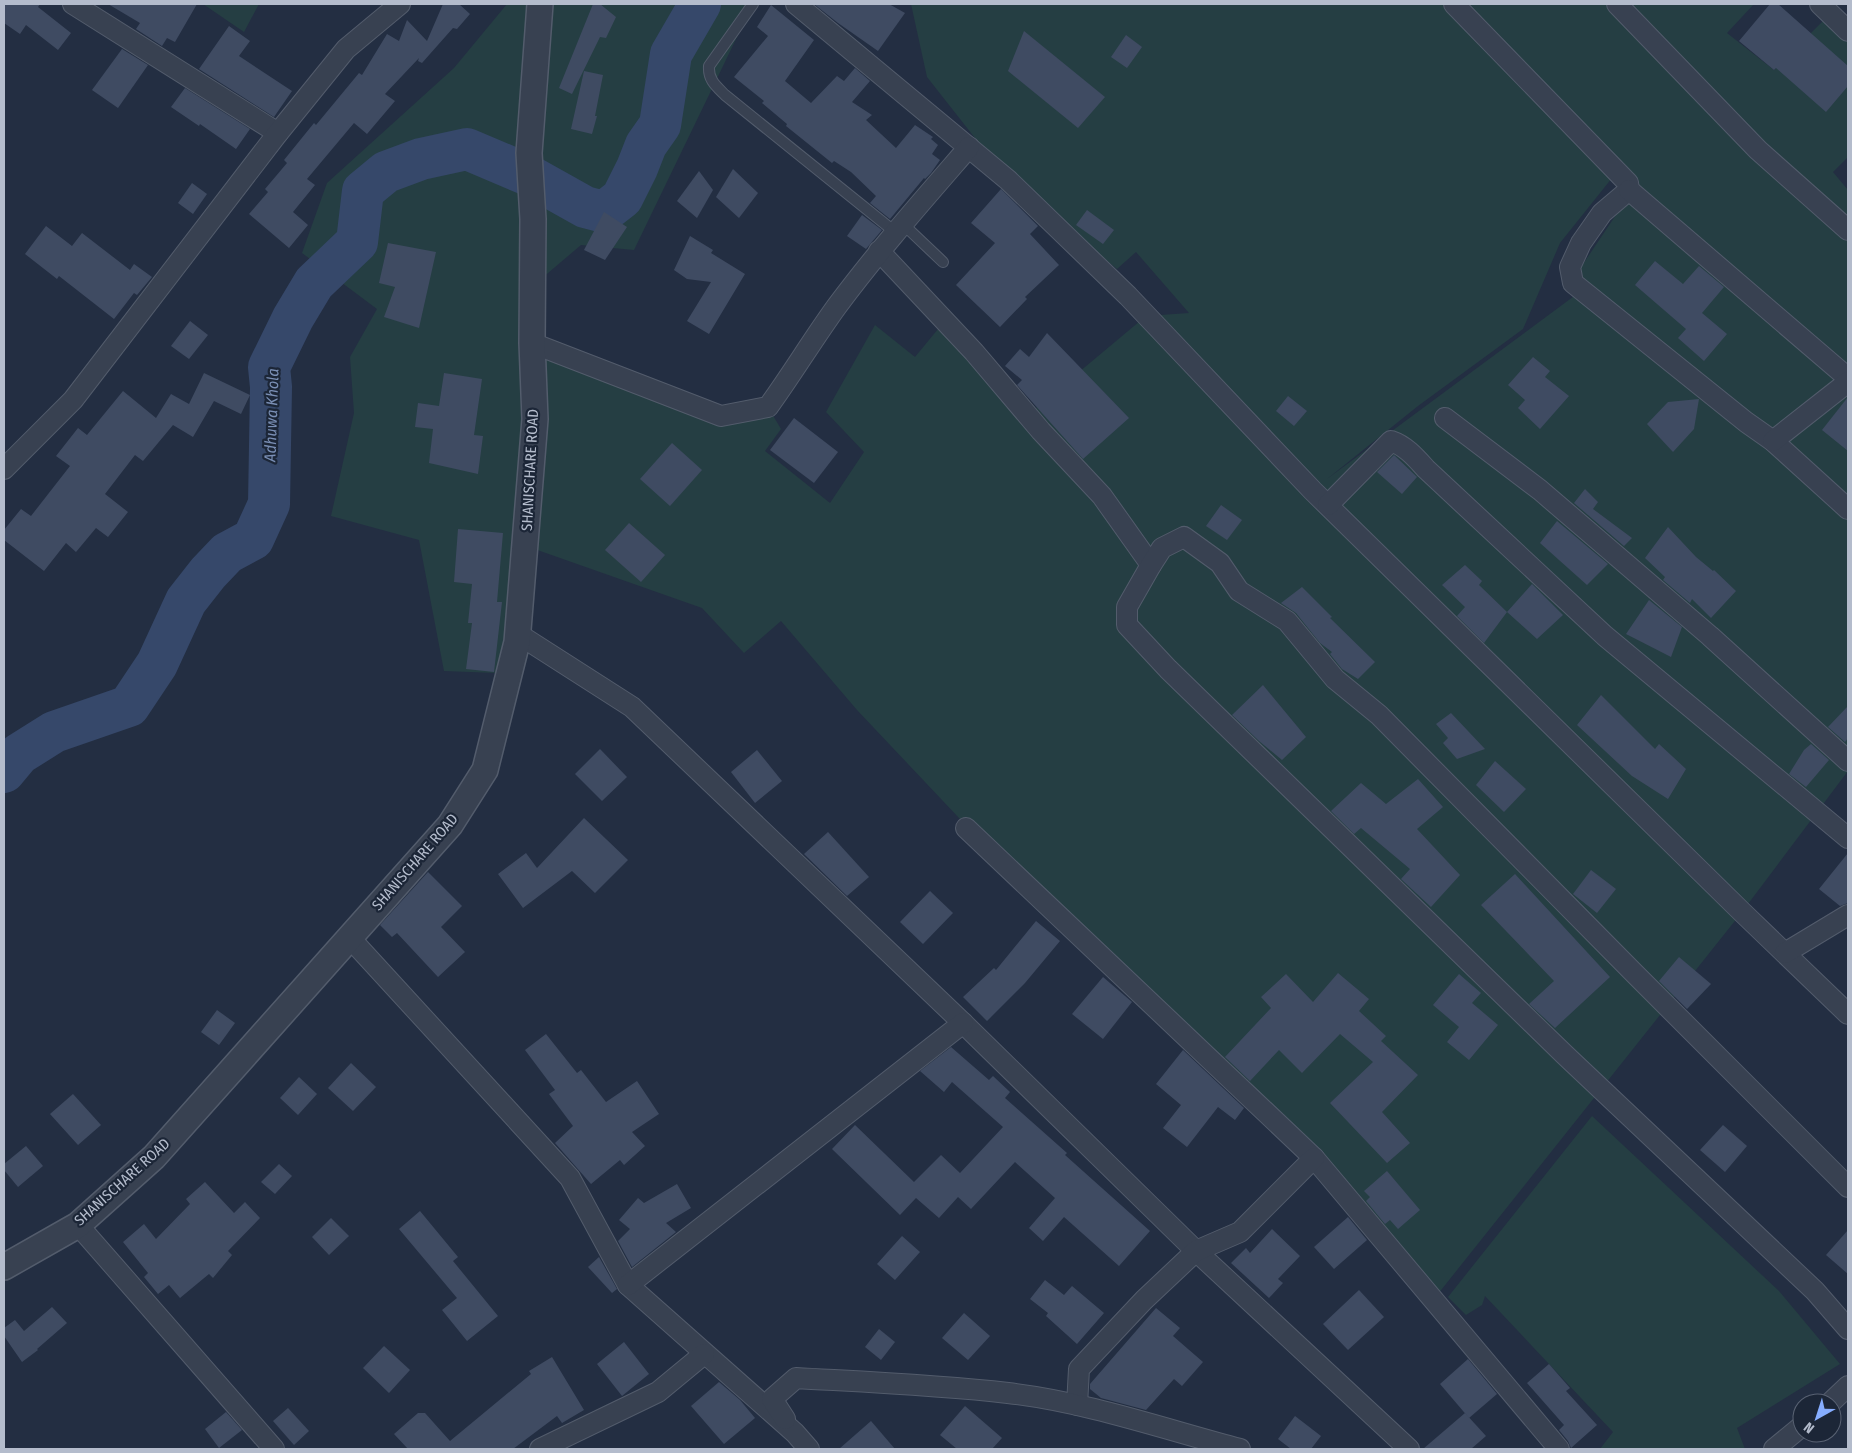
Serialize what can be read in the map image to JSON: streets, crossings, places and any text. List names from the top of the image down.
{
  "streets": {
    "street": ["SHANISCHARE ROAD"]
  },
  "water": ["Adhuwa Khola"],
  "north": "bottom left"
}
